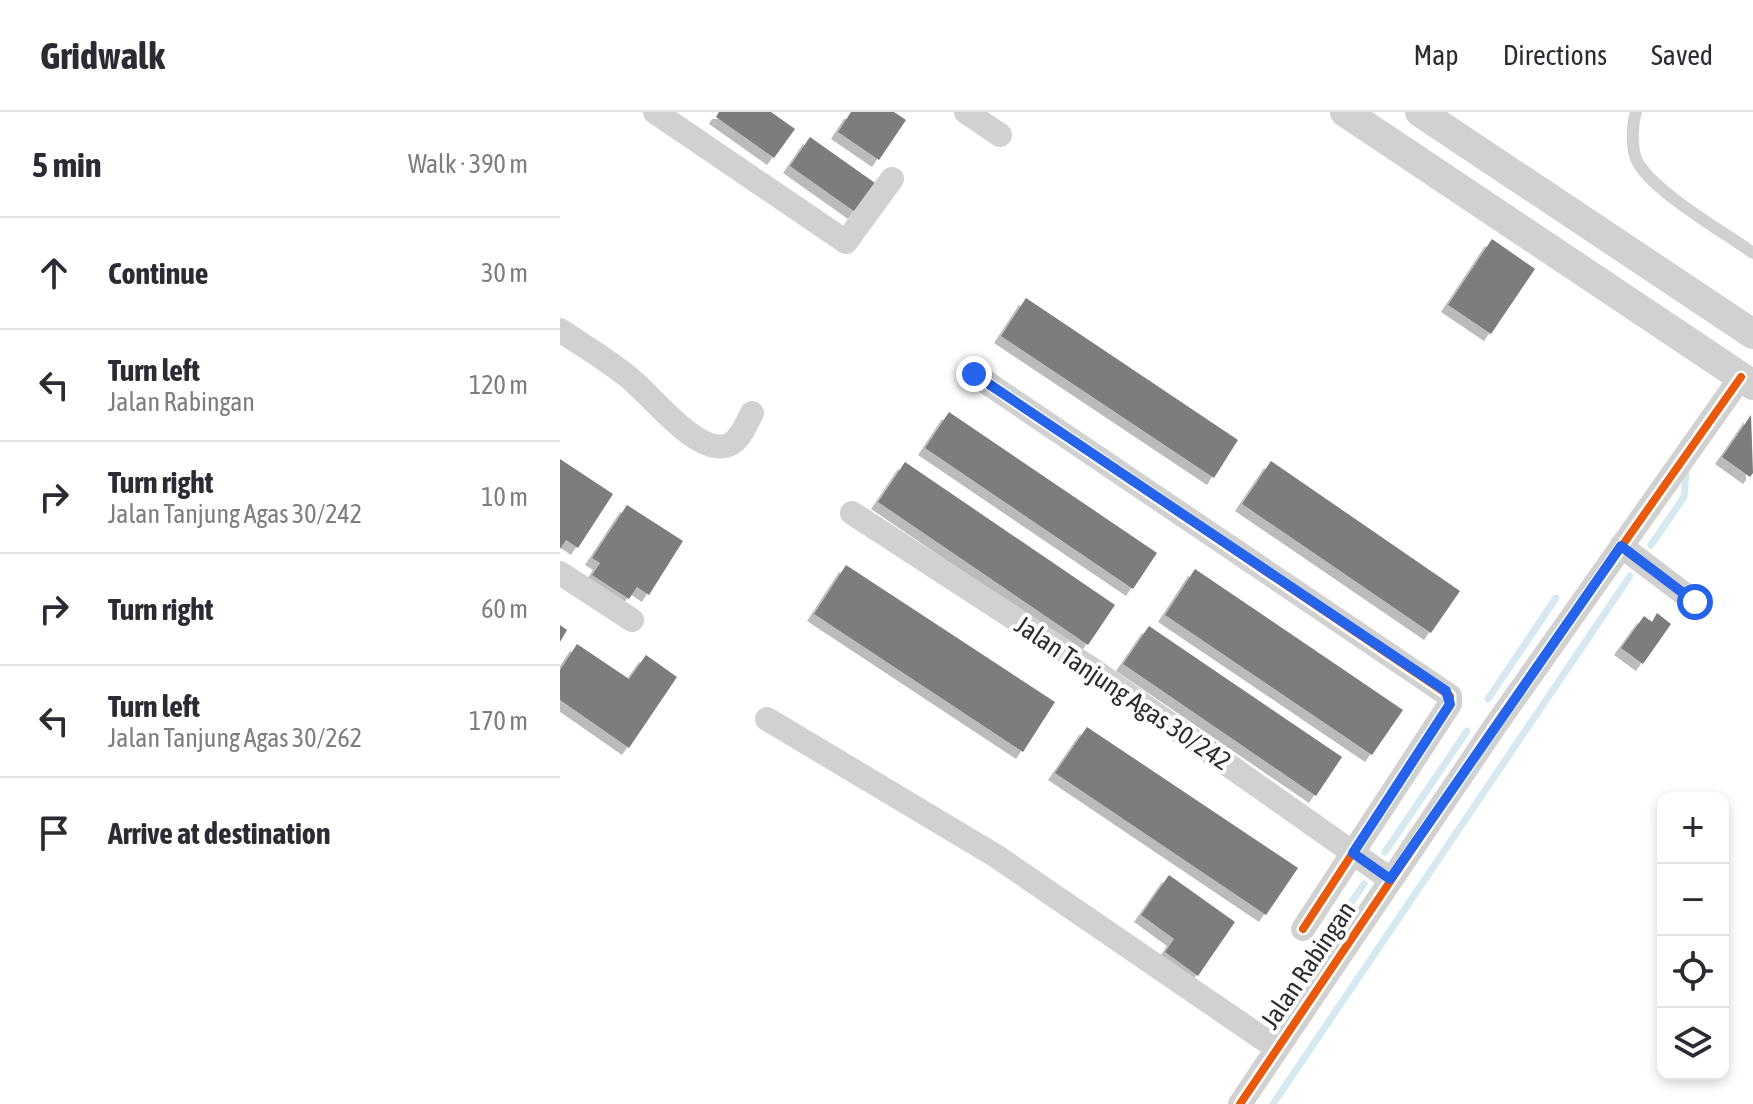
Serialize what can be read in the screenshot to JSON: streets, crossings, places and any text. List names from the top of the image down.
{
  "streets": {
    "street": ["Jalan Tanjung Agas 30/242", "Jalan Rabingan"]
  },
  "crossings": [
    ["Jalan Tanjung Agas 30/242", "Jalan Rabingan"]
  ],
  "page": {
    "header": "Gridwalk",
    "nav": ["Map", "Directions", "Saved"],
    "heading": ["5 min", "Walk · 390 m"],
    "list": [
      ["Continue", "30 m"],
      ["Turn left", "Jalan Rabingan", "120 m"],
      ["Turn right", "Jalan Tanjung Agas 30/242", "10 m"],
      ["Turn right", "60 m"],
      ["Turn left", "Jalan Tanjung Agas 30/262", "170 m"],
      "Arrive at destination"
    ],
    "map_buttons": ["+", "−"]
  }
}
